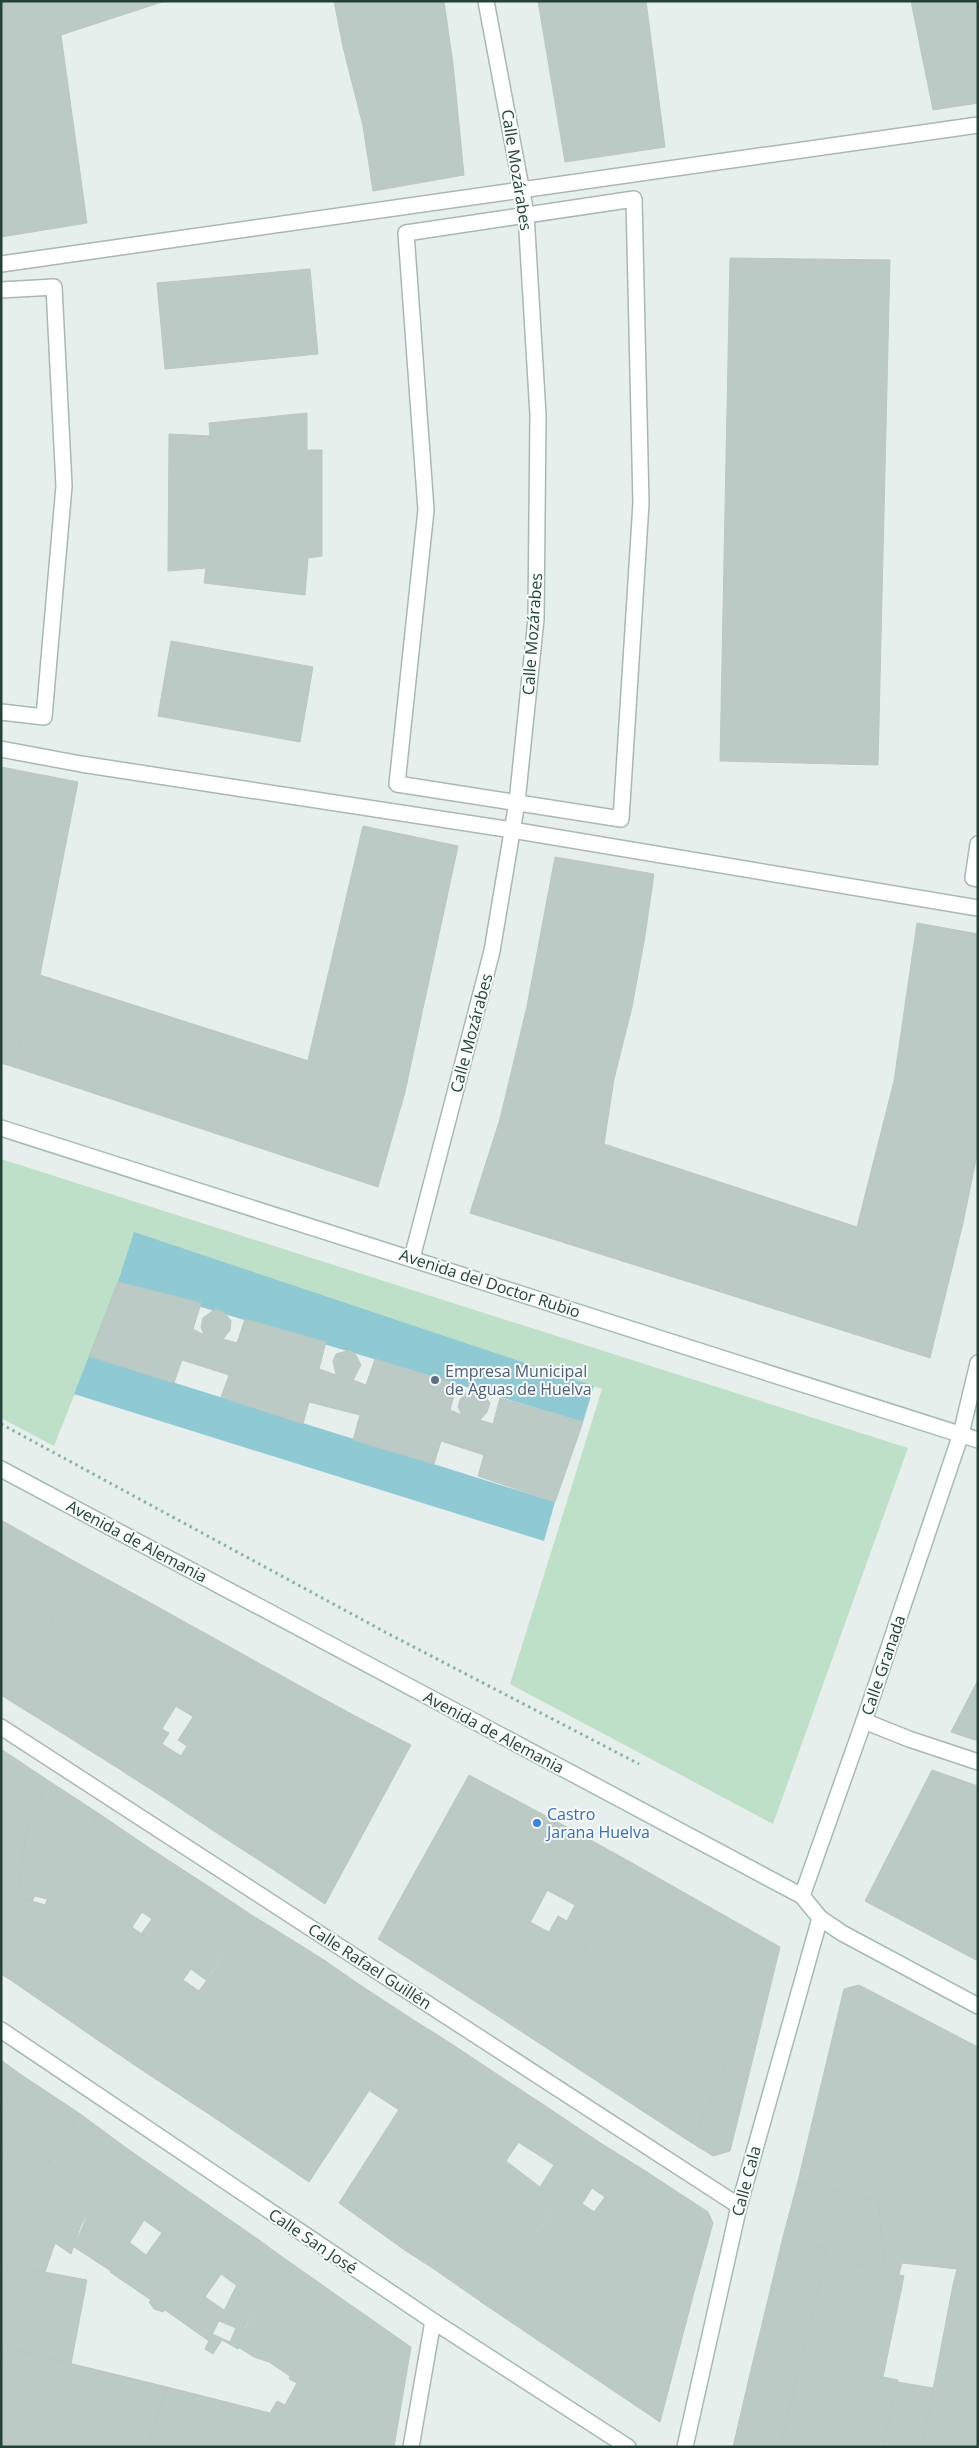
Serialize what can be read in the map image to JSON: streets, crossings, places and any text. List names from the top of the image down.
{
  "streets": {
    "street": [
      "Calle Mozárabes",
      "Avenida del Doctor Rubio",
      "Avenida de Alemania",
      "Calle Granada",
      "Calle Rafael Guillén",
      "Calle Cala",
      "Calle San José"
    ]
  },
  "crossings": [
    ["Calle Mozárabes", "Avenida del Doctor Rubio"],
    ["Avenida del Doctor Rubio", "Calle Granada"],
    ["Avenida de Alemania", "Calle Granada"],
    ["Avenida de Alemania", "Calle Cala"],
    ["Calle Rafael Guillén", "Calle Cala"]
  ],
  "places": ["Empresa Municipal de Aguas de Huelva", "Castro Jarana Huelva"]
}
